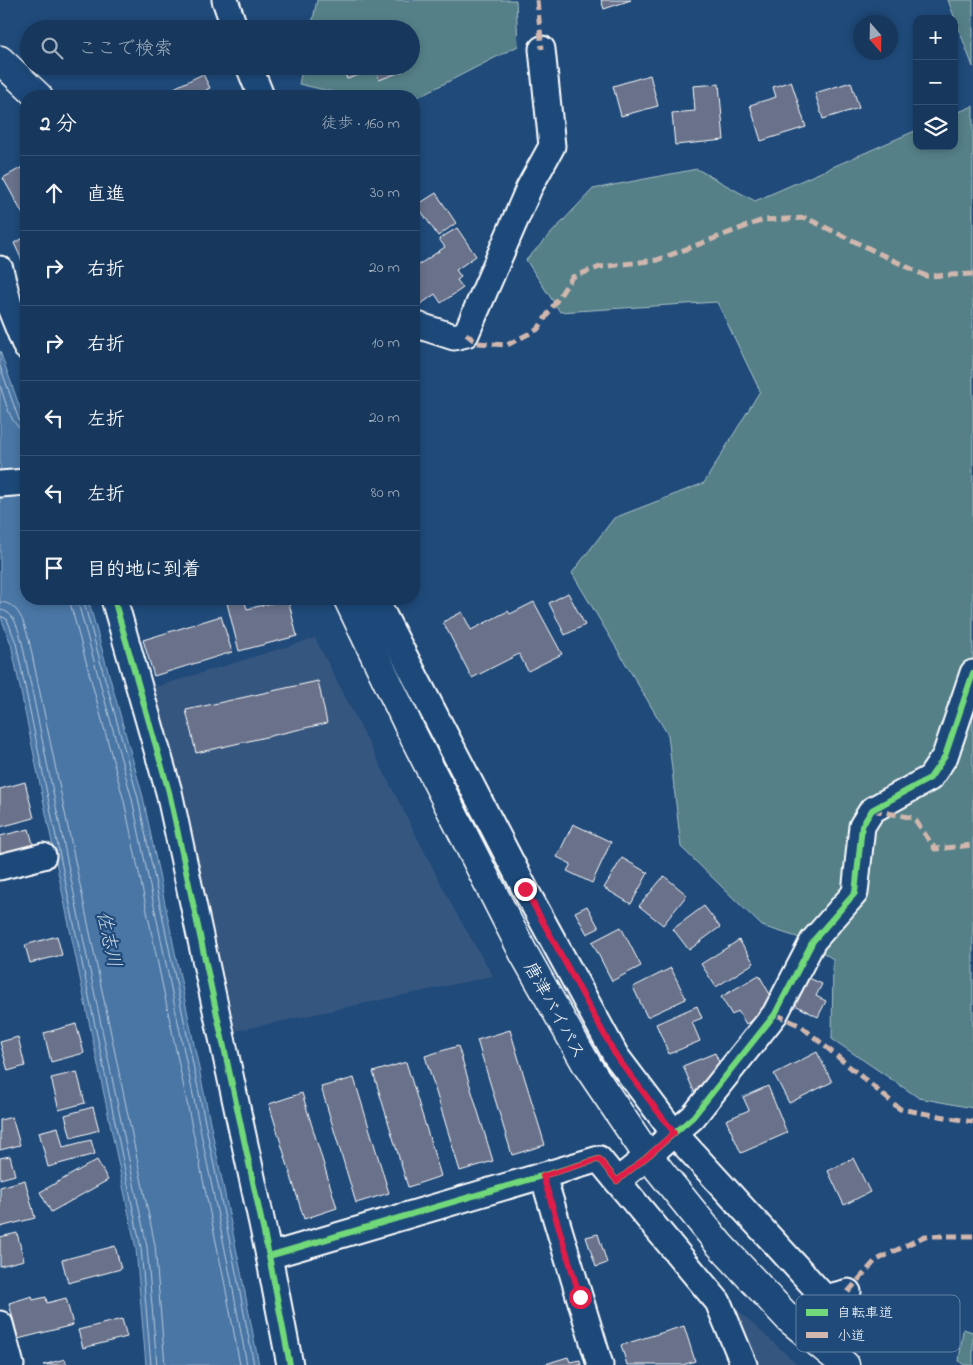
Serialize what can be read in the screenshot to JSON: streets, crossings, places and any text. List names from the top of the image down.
{
  "streets": {
    "highway": ["唐津バイパス"]
  },
  "water": ["佐志川"],
  "legend": ["自転車道", "小道"],
  "north": "bottom",
  "page": {
    "map_buttons": ["+", "−"],
    "search": "ここで検索",
    "heading": ["2 分", "徒歩 · 160 m"],
    "list": [
      ["直進", "30 m"],
      ["右折", "20 m"],
      ["右折", "10 m"],
      ["左折", "20 m"],
      ["左折", "80 m"],
      "目的地に到着"
    ]
  }
}
